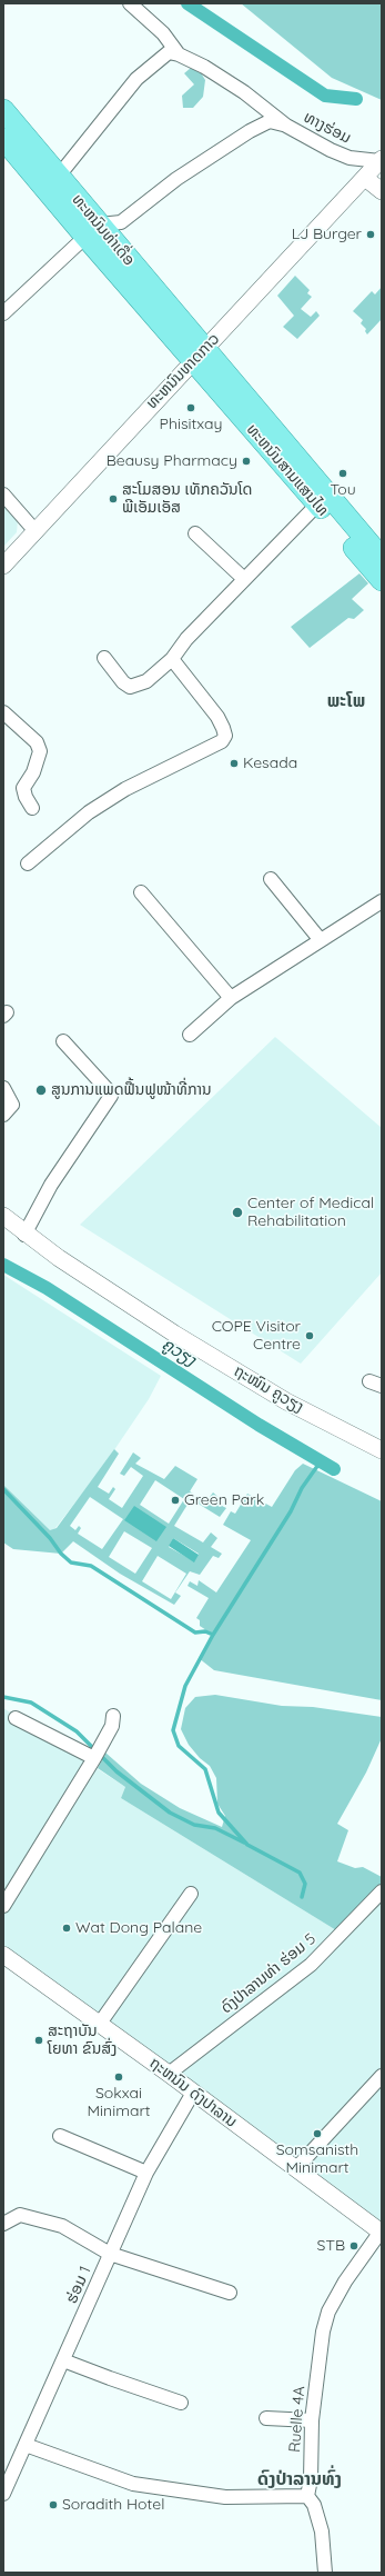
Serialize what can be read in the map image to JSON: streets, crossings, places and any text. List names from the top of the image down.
{
  "streets": {
    "main road": ["ທະຫນົນທ່າເດື່ອ", "ທະຫນົນສາມແສນໄທ"],
    "street": [
      "ທາງຮ່ອມ",
      "ທະຫນົນທາດກາວ",
      "ຖະໜົນ ຄູວຽງ",
      "ດົງປ່າລານທ່າ ຮ່ອມ 5",
      "ຖະຫນົນ ດົງປາລານ",
      "ຮ່ອມ 1",
      "Ruelle 4A"
    ]
  },
  "crossings": [
    ["ທາງຮ່ອມ", "ທະຫນົນທາດກາວ"],
    ["ທະຫນົນທ່າເດື່ອ", "ທະຫນົນທາດກາວ"],
    ["ທະຫນົນທ່າເດື່ອ", "ທະຫນົນສາມແສນໄທ"],
    ["ທະຫນົນທາດກາວ", "ທະຫນົນສາມແສນໄທ"],
    ["ດົງປ່າລານທ່າ ຮ່ອມ 5", "ຖະຫນົນ ດົງປາລານ"],
    ["ຖະຫນົນ ດົງປາລານ", "ຮ່ອມ 1"],
    ["ຖະຫນົນ ດົງປາລານ", "Ruelle 4A"]
  ],
  "districts": ["ພະໂພ", "ດົງປ່າລານທົ່ງ"],
  "water": ["ຄູວຽງ"],
  "places": [
    "LJ Burger",
    "Phisitxay",
    "Beausy Pharmacy",
    "Tou",
    "ສະໂມສອນ ເທັກຄວັນໂດ ພີເອັມເອັສ",
    "Kesada",
    "ສູນການແພດຟື້ນຟູໜ້າທີ່ການ",
    "Center of Medical Rehabilitation",
    "COPE Visitor Centre",
    "Green Park",
    "Wat Dong Palane",
    "ສະຖາບັນ ໂຍທາ ຂົນສົ່ງ",
    "Sokxai Minimart",
    "Somsanisth Minimart",
    "STB",
    "Soradith Hotel"
  ]
}
